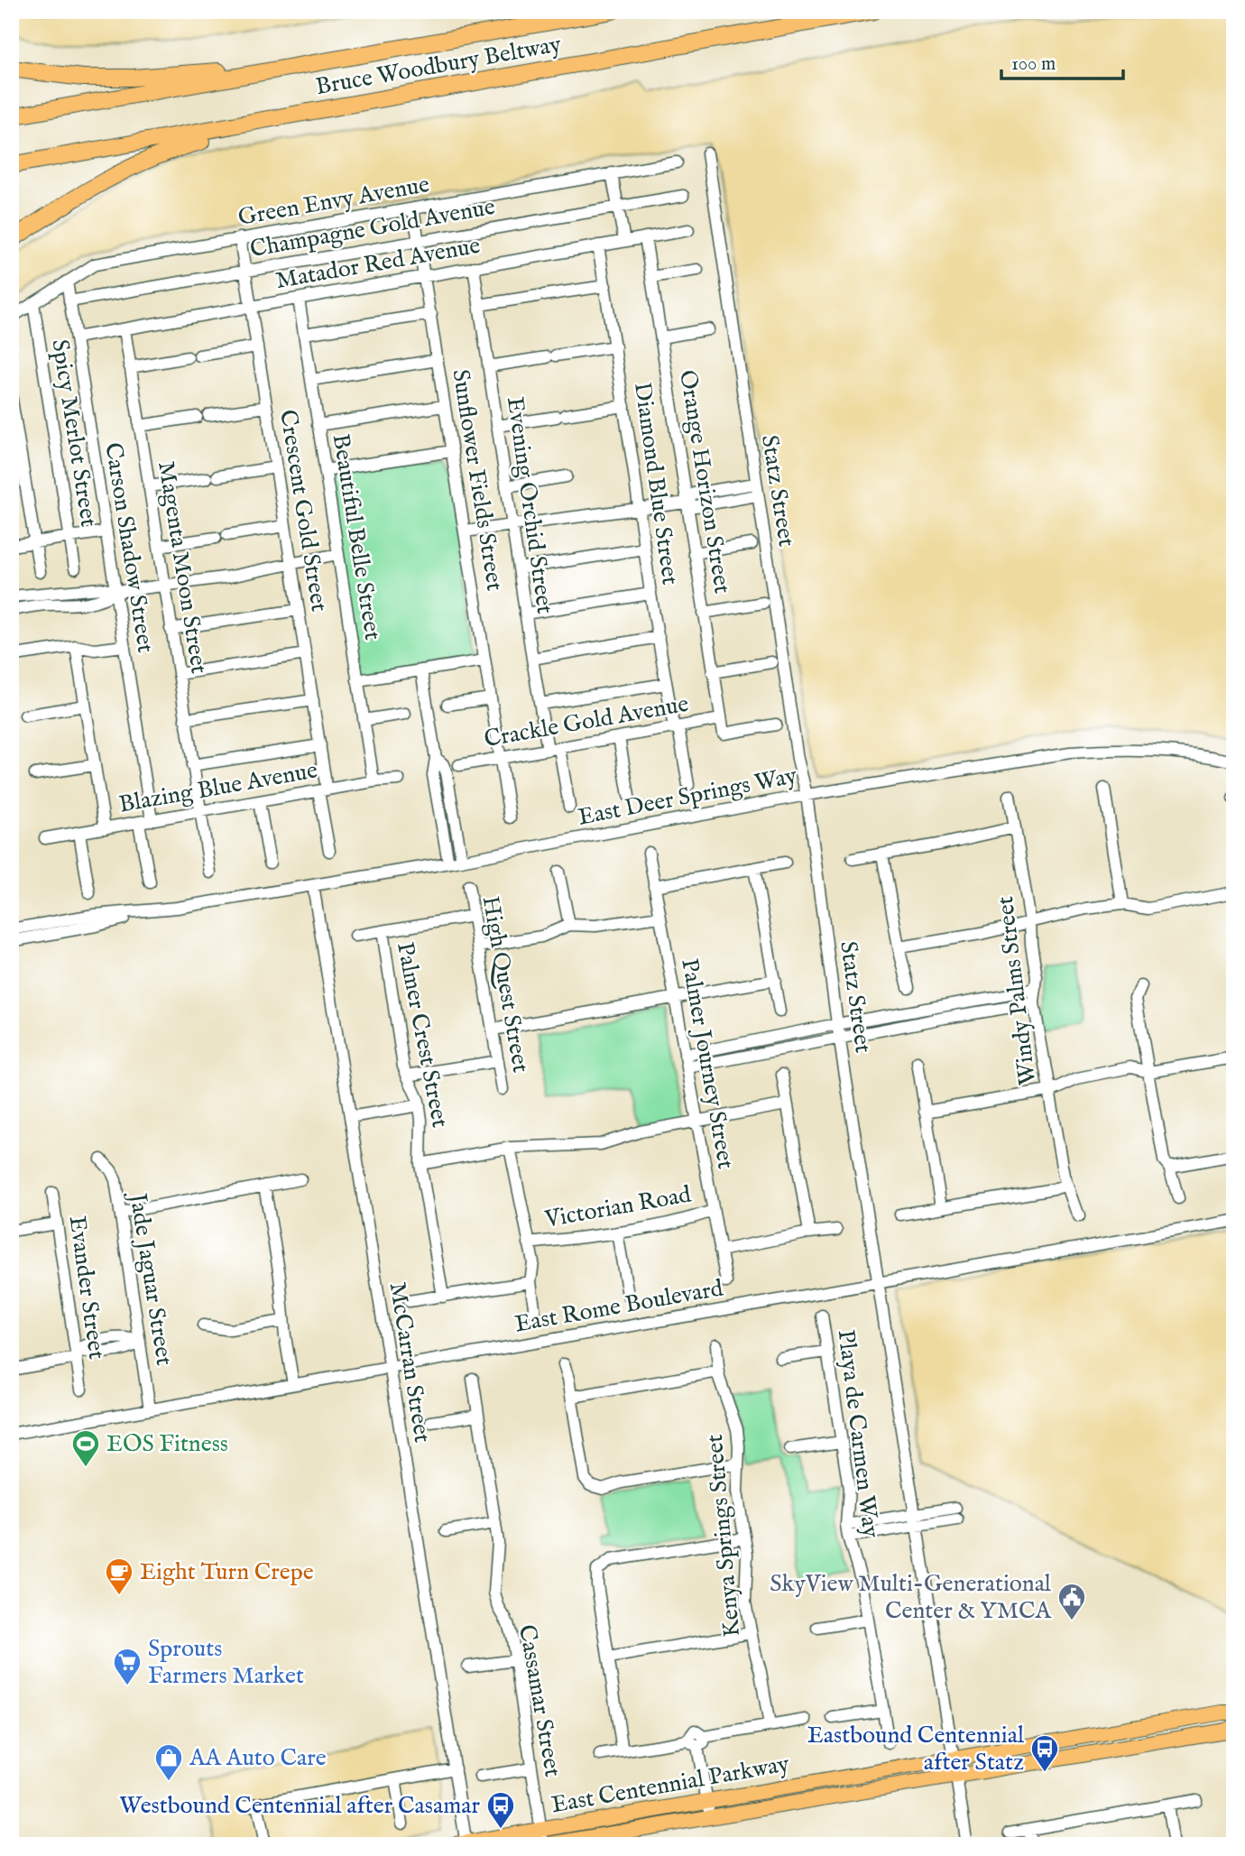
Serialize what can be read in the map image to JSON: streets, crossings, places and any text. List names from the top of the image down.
{
  "streets": {
    "highway": ["Bruce Woodbury Beltway"],
    "main road": ["East Centennial Parkway"],
    "street": [
      "Green Envy Avenue",
      "Champagne Gold Avenue",
      "Matador Red Avenue",
      "Spicy Merlot Street",
      "Sunflower Fields Street",
      "Orange Horizon Street",
      "Diamond Blue Street",
      "Statz Street",
      "Evening Orchid Street",
      "Crescent Gold Street",
      "Beautiful Belle Street",
      "Carson Shadow Street",
      "Magenta Moon Street",
      "Crackle Gold Avenue",
      "Blazing Blue Avenue",
      "East Deer Springs Way",
      "High Quest Street",
      "Windy Palms Street",
      "Palmer Crest Street",
      "Palmer Journey Street",
      "Victorian Road",
      "Jade Jaguar Street",
      "Evander Street",
      "East Rome Boulevard",
      "McCarran Street",
      "Playa de Carmen Way",
      "Kenya Springs Street",
      "Cassamar Street"
    ]
  },
  "crossings": [
    ["Green Envy Avenue", "Spicy Merlot Street"],
    ["Green Envy Avenue", "Sunflower Fields Street"],
    ["Green Envy Avenue", "Crescent Gold Street"],
    ["Green Envy Avenue", "Carson Shadow Street"],
    ["Champagne Gold Avenue", "Sunflower Fields Street"],
    ["Champagne Gold Avenue", "Crescent Gold Street"],
    ["Champagne Gold Avenue", "Carson Shadow Street"],
    ["Matador Red Avenue", "Sunflower Fields Street"],
    ["Matador Red Avenue", "Orange Horizon Street"],
    ["Matador Red Avenue", "Diamond Blue Street"],
    ["Matador Red Avenue", "Evening Orchid Street"],
    ["Matador Red Avenue", "Crescent Gold Street"],
    ["Matador Red Avenue", "Beautiful Belle Street"],
    ["Matador Red Avenue", "Carson Shadow Street"],
    ["Matador Red Avenue", "Magenta Moon Street"],
    ["Sunflower Fields Street", "Crackle Gold Avenue"],
    ["Orange Horizon Street", "Crackle Gold Avenue"],
    ["Diamond Blue Street", "Crackle Gold Avenue"],
    ["Statz Street", "East Deer Springs Way"],
    ["Statz Street", "East Rome Boulevard"],
    ["Statz Street", "East Centennial Parkway"],
    ["Evening Orchid Street", "Crackle Gold Avenue"],
    ["Crescent Gold Street", "Blazing Blue Avenue"],
    ["Beautiful Belle Street", "Blazing Blue Avenue"],
    ["Carson Shadow Street", "Blazing Blue Avenue"],
    ["Magenta Moon Street", "Blazing Blue Avenue"],
    ["East Deer Springs Way", "McCarran Street"],
    ["Palmer Journey Street", "Victorian Road"],
    ["Jade Jaguar Street", "East Rome Boulevard"],
    ["East Rome Boulevard", "McCarran Street"],
    ["McCarran Street", "East Centennial Parkway"],
    ["Cassamar Street", "East Centennial Parkway"]
  ],
  "places": {
    "sports": ["EOS Fitness"],
    "cafe": ["Eight Turn Crepe"],
    "public building": ["SkyView Multi-Generational Center & YMCA"],
    "supermarket": ["Sprouts Farmers Market"],
    "bus stop": ["Eastbound Centennial after Statz", "Westbound Centennial after Casamar"],
    "shop": ["AA Auto Care"]
  },
  "scale_bar": "100 m"
}
